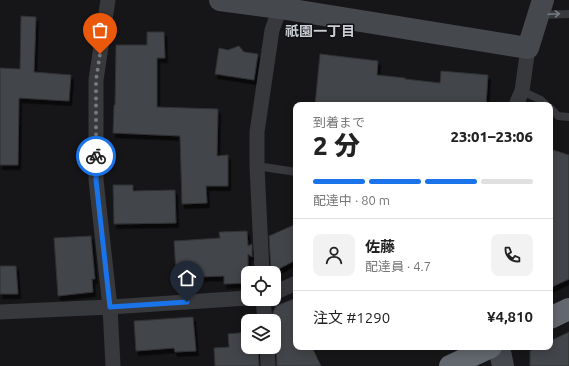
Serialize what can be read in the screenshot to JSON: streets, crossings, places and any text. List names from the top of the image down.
{
  "districts": ["祇園一丁目"],
  "page": {
    "heading": ["2 分", "到着まで", "23:01–23:06"],
    "panel": [
      "佐藤",
      "配達員 · 4.7",
      "注文 #1290",
      "¥4,810"
    ],
    "bar": "配達中 · 80 m"
  }
}
